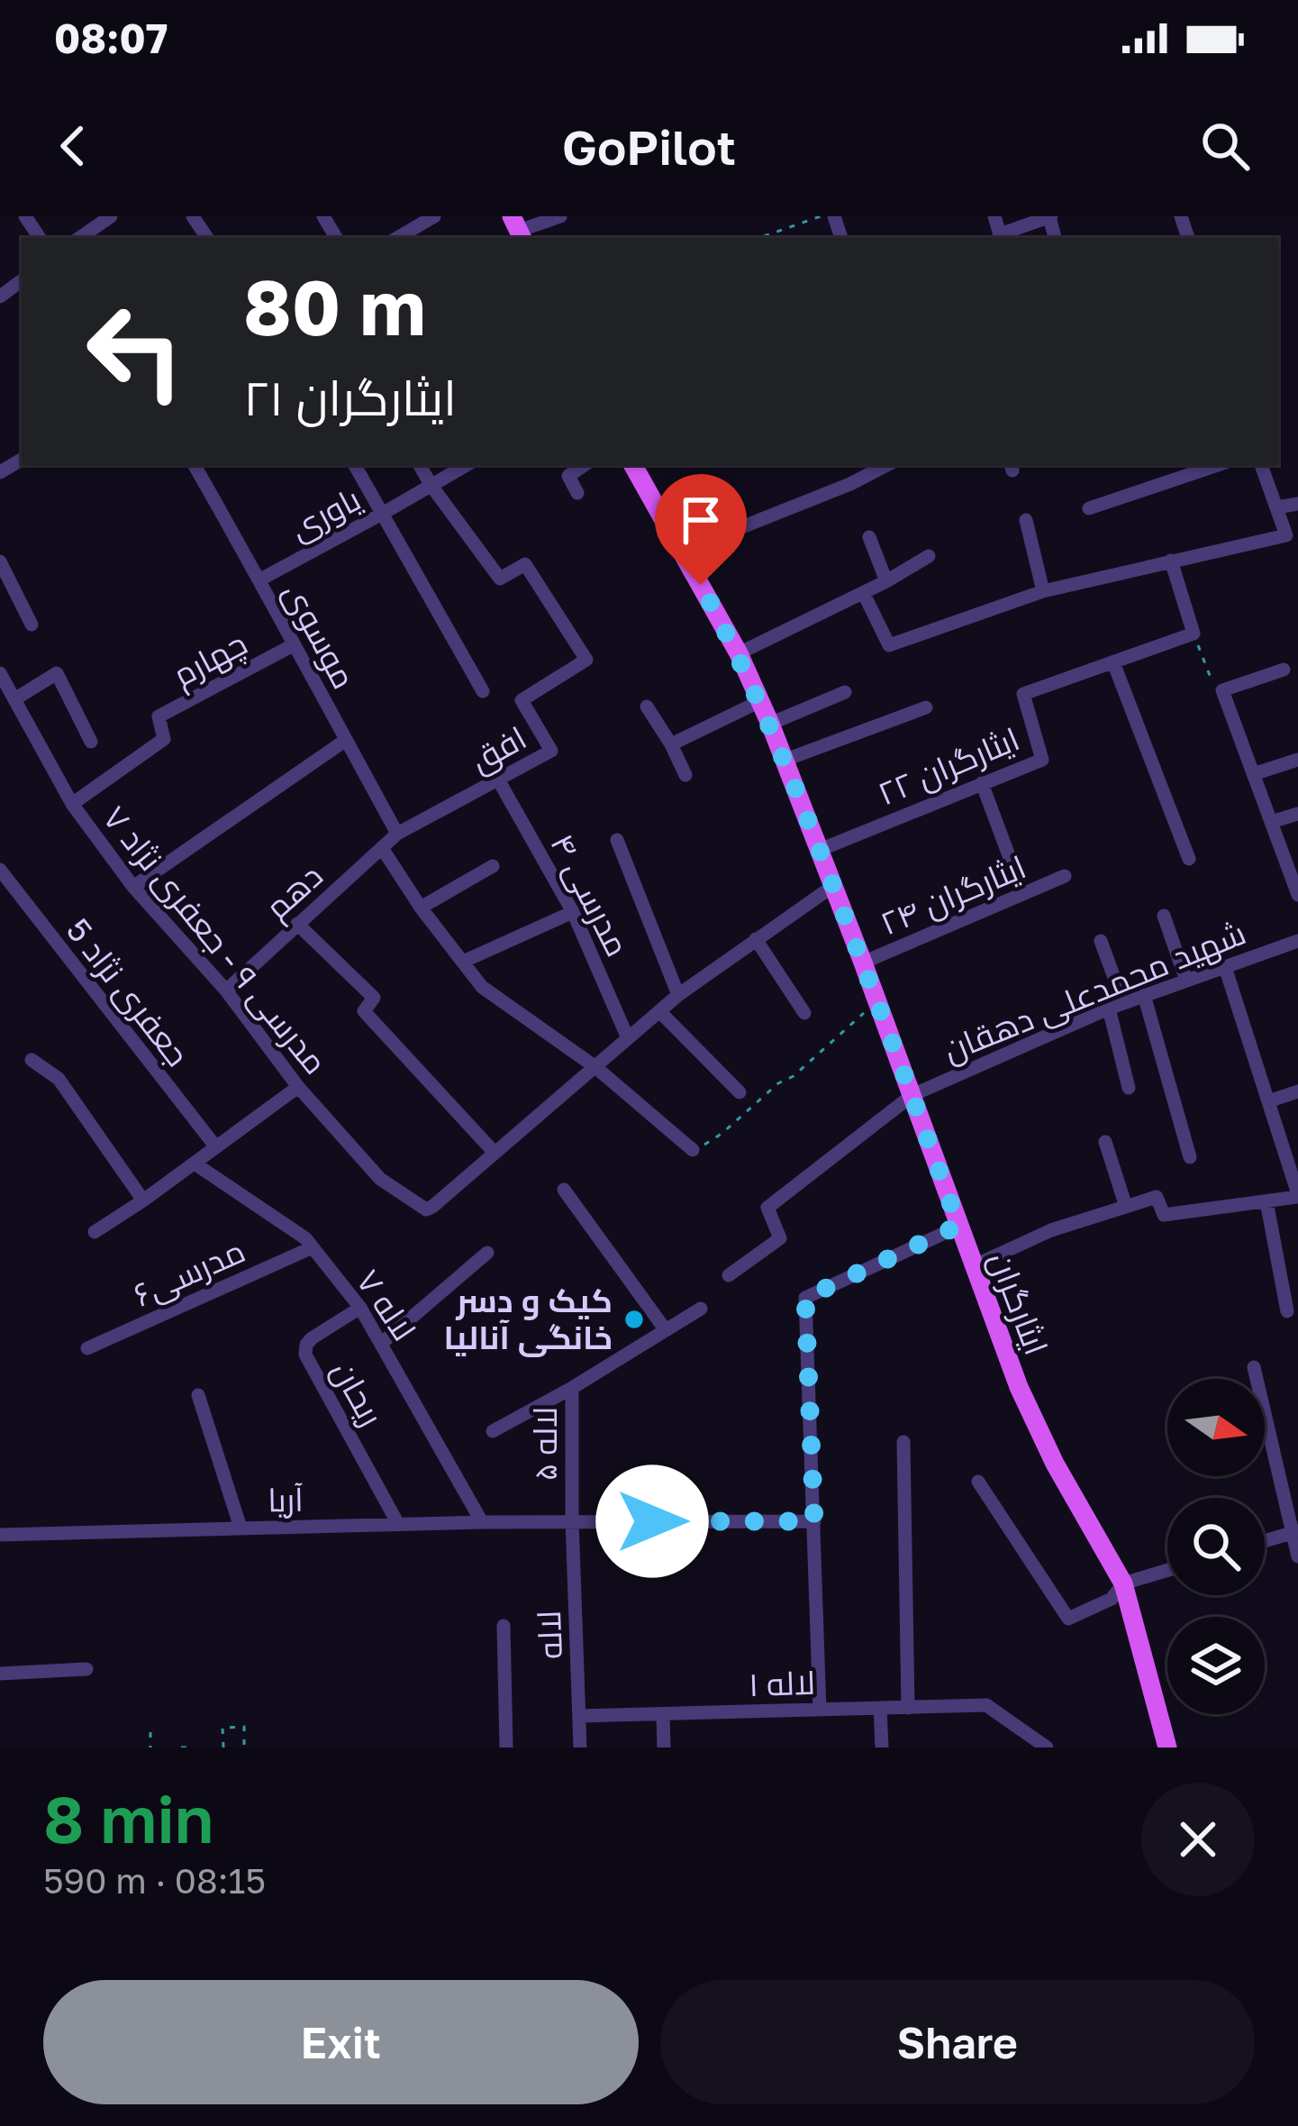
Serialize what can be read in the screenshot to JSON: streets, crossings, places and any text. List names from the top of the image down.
{
  "streets": {
    "main road": ["ایثارگران"],
    "street": [
      "یاوری",
      "موسوی",
      "چهارم",
      "افق",
      "ایثارگران ۲۲",
      "دهم",
      "مدرسی ۴",
      "ایثارگران ۲۴",
      "مدرسی ۹ - جعفری نژاد ۷",
      "شهید محمدعلی دهقان",
      "جعفری نژاد 5",
      "مدرسی۶",
      "لاله ۷",
      "ریحان",
      "لاله ۵",
      "آریا",
      "لاله",
      "لاله ۱"
    ]
  },
  "crossings": [
    ["یاوری", "موسوی"],
    ["یاوری", "افق"],
    ["موسوی", "چهارم"],
    ["موسوی", "افق"],
    ["موسوی", "دهم"],
    ["چهارم", "مدرسی ۹ - جعفری نژاد ۷"],
    ["افق", "دهم"],
    ["افق", "مدرسی ۴"],
    ["ایثارگران ۲۲", "ایثارگران"],
    ["دهم", "مدرسی ۹ - جعفری نژاد ۷"],
    ["ایثارگران ۲۴", "ایثارگران"],
    ["شهید محمدعلی دهقان", "ایثارگران"],
    ["مدرسی۶", "لاله ۷"],
    ["لاله ۷", "ریحان"],
    ["لاله ۷", "آریا"],
    ["ریحان", "آریا"],
    ["لاله ۵", "آریا"],
    ["لاله ۵", "لاله"],
    ["آریا", "لاله"],
    ["لاله", "لاله ۱"]
  ],
  "places": ["کیک و دسر خانگی آنالیا"],
  "north": "right",
  "page": {
    "status": "08:07",
    "header": "GoPilot",
    "turn": ["80 m", "ایثارگران ۲۱"],
    "heading": ["8 min", "590 m · 08:15"],
    "buttons": ["Exit", "Share"]
  }
}
